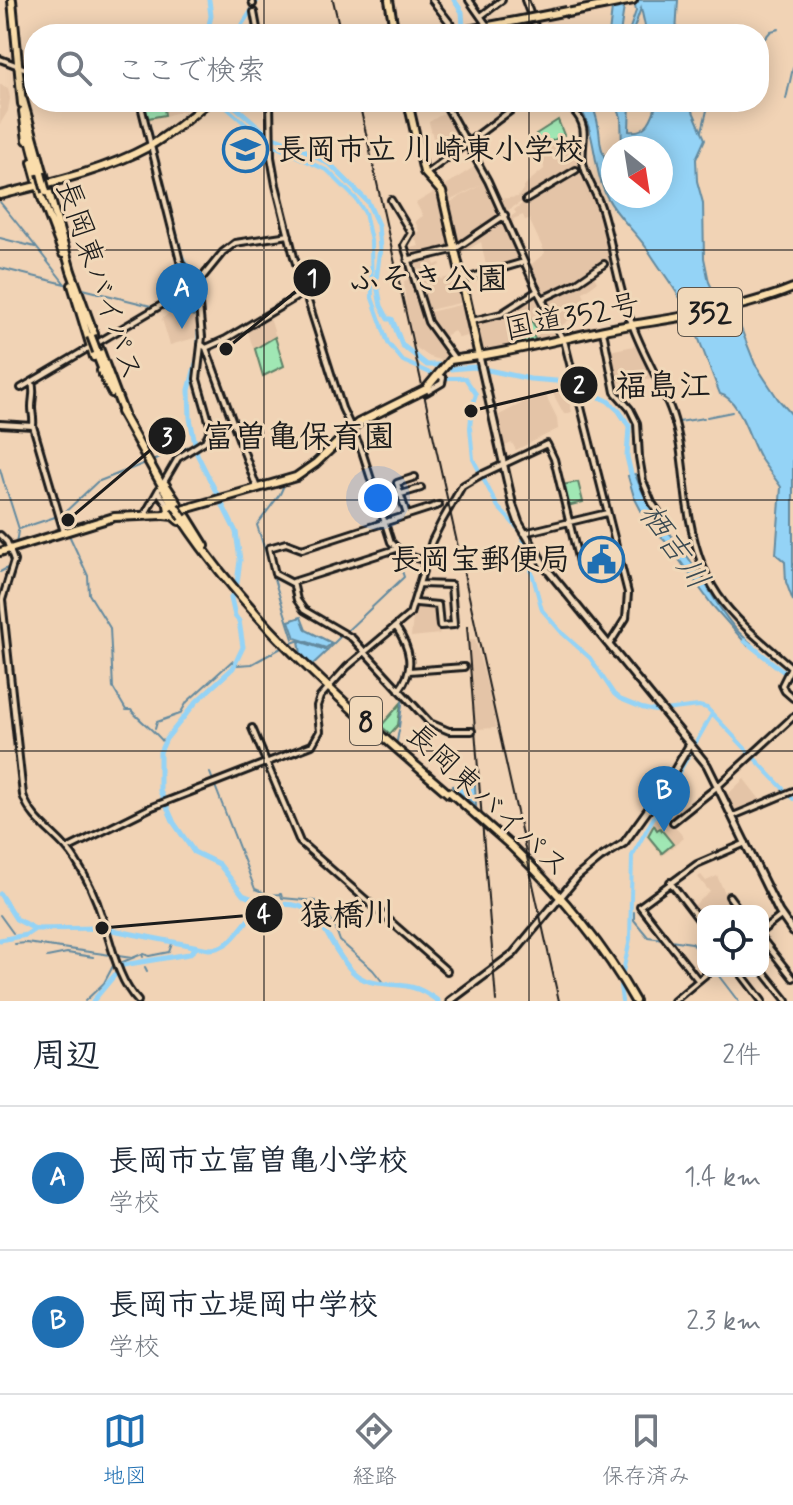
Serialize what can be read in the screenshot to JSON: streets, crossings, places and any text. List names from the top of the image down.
{
  "streets": {
    "main road": [
      "長岡東バイパス",
      "352",
      "国道352号",
      "8"
    ]
  },
  "crossings": [
    ["長岡東バイパス", "8"]
  ],
  "water": ["栖吉川"],
  "places": {
    "school or university": ["長岡市立 川崎東小学校"],
    "other": [
      "ふそき公園",
      "福島江",
      "富曽亀保育園",
      "猿橋川"
    ],
    "public building": ["長岡宝郵便局"]
  },
  "north": "bottom right",
  "page": {
    "search": "ここで検索",
    "pins": ["A", "B"],
    "heading": ["周辺", "2件"],
    "list": [
      {
        "mark": "A",
        "name": "長岡市立富曽亀小学校",
        "note": "学校",
        "value": "1.4 km"
      },
      {
        "mark": "B",
        "name": "長岡市立堤岡中学校",
        "note": "学校",
        "value": "2.3 km"
      }
    ],
    "nav": ["地図", "経路", "保存済み"]
  }
}
